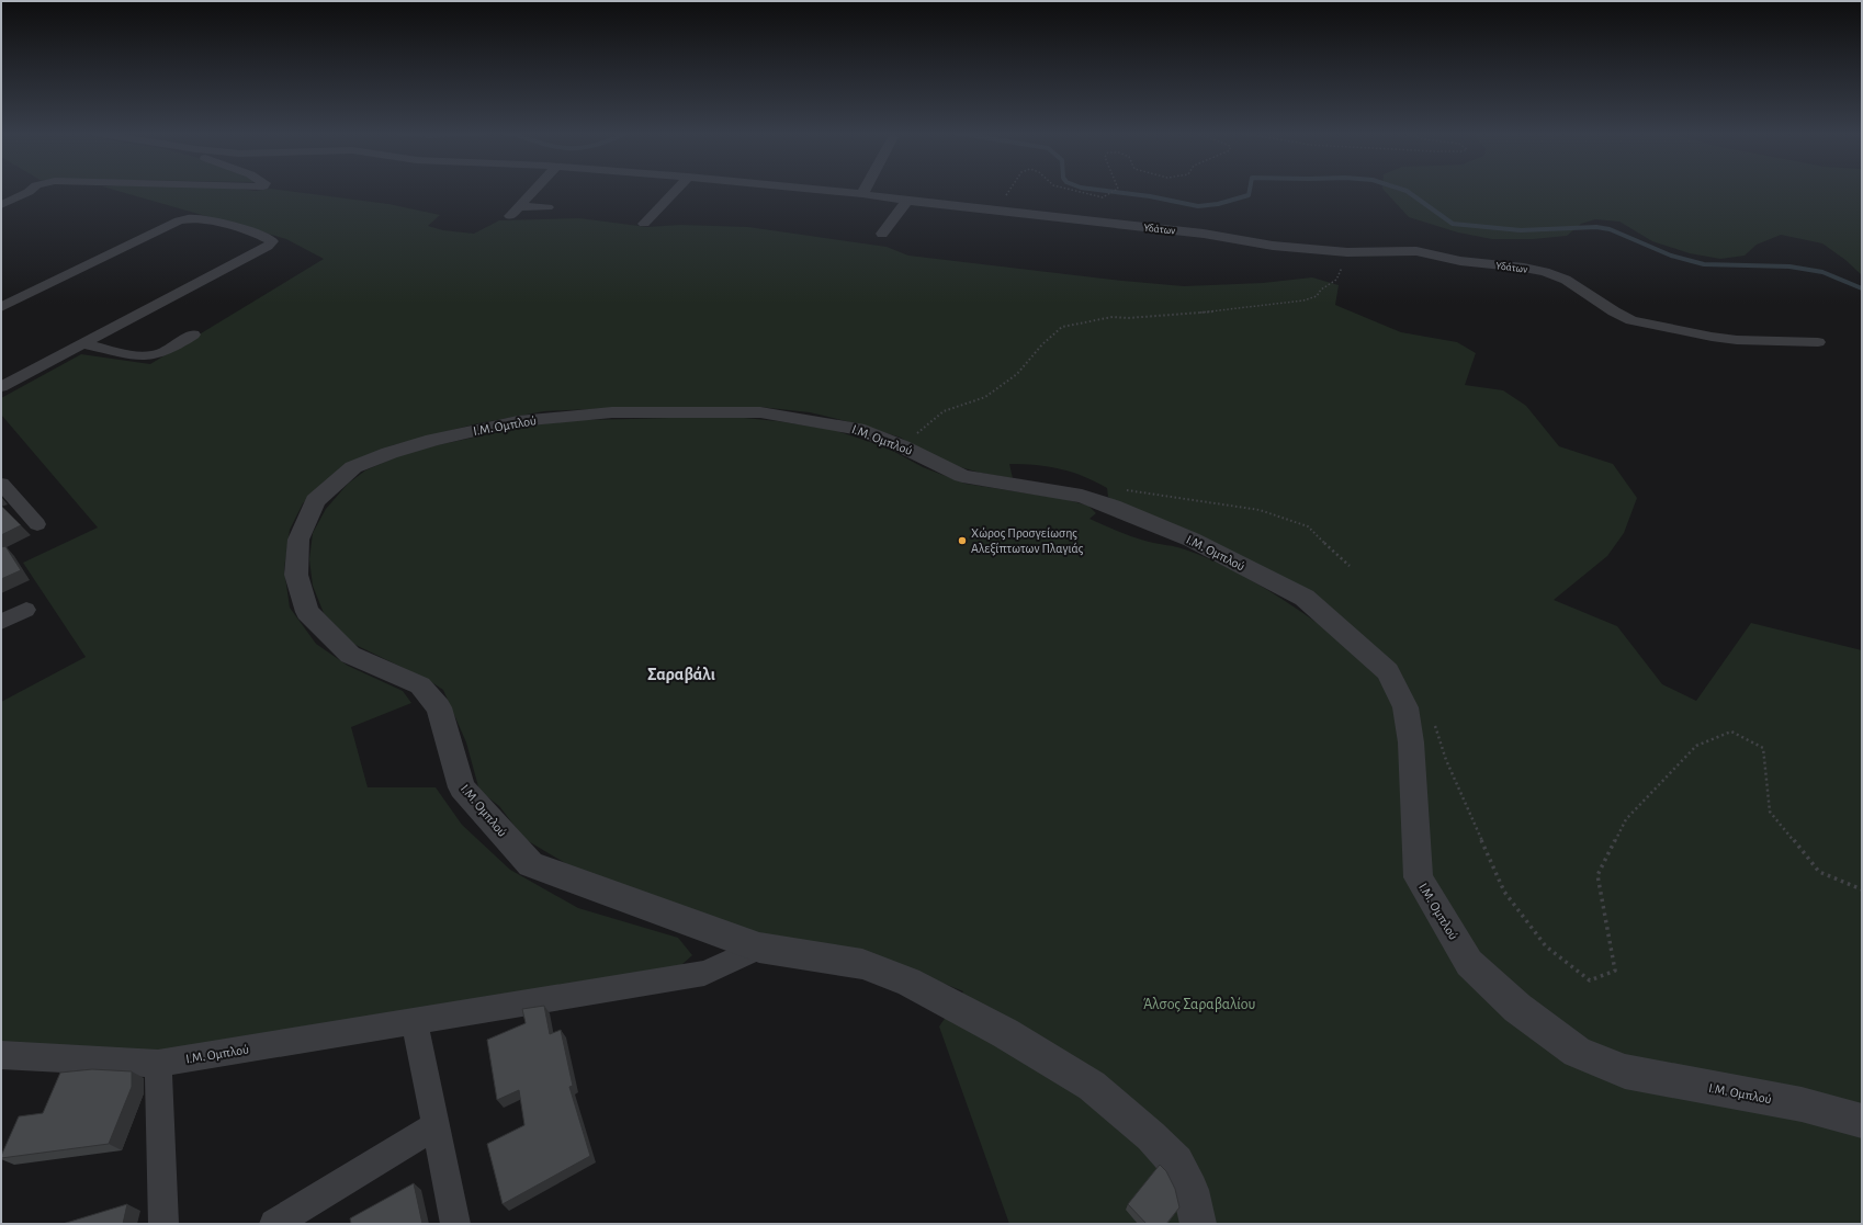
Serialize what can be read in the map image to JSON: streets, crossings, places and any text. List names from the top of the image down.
{
  "streets": {
    "street": ["Υδάτων", "Ι.Μ. Ομπλού"]
  },
  "districts": ["Σαραβάλι"],
  "parks": ["Άλσος Σαραβαλίου"],
  "places": ["Χώρος Προσγείωσης Αλεξίπτωτων Πλαγιάς"]
}
